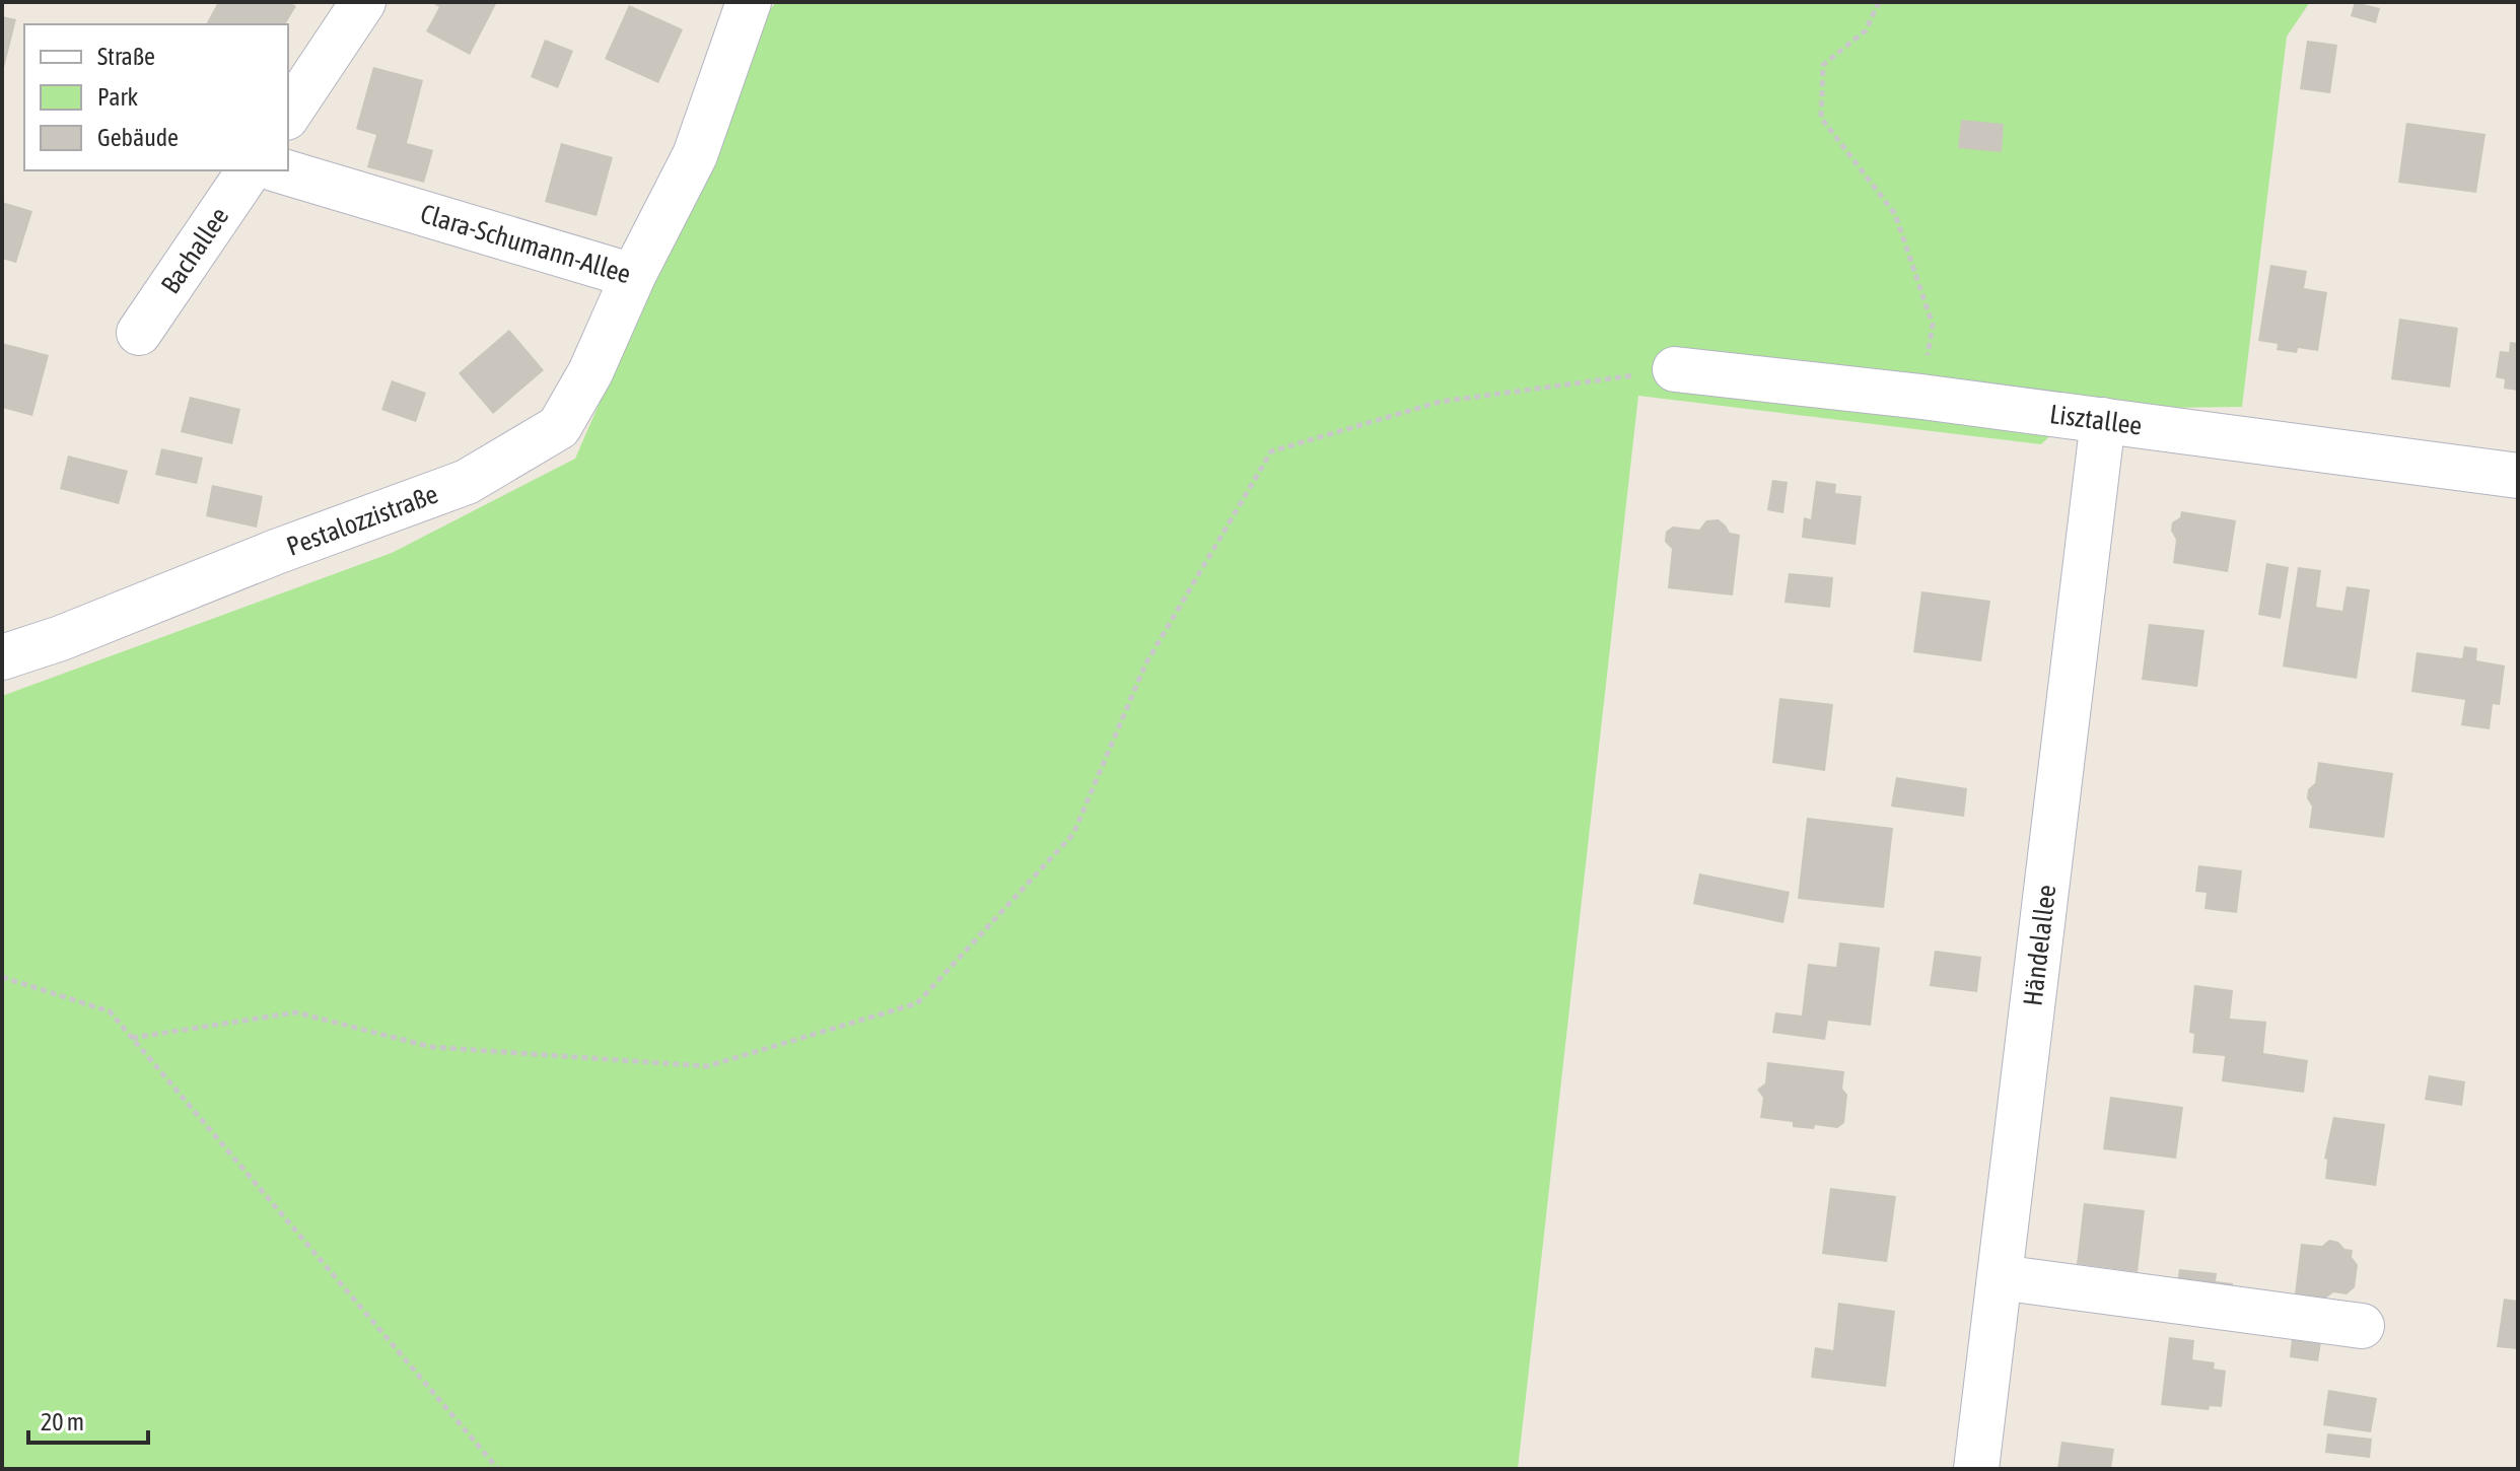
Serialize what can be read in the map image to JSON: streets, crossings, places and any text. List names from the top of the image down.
{
  "streets": {
    "street": [
      "Clara-Schumann-Allee",
      "Bachallee",
      "Lisztallee",
      "Pestalozzistraße",
      "Händelallee"
    ]
  },
  "crossings": [
    ["Clara-Schumann-Allee", "Pestalozzistraße"],
    ["Lisztallee", "Händelallee"]
  ],
  "legend": ["Straße", "Park", "Gebäude"],
  "scale_bar": "20 m"
}
